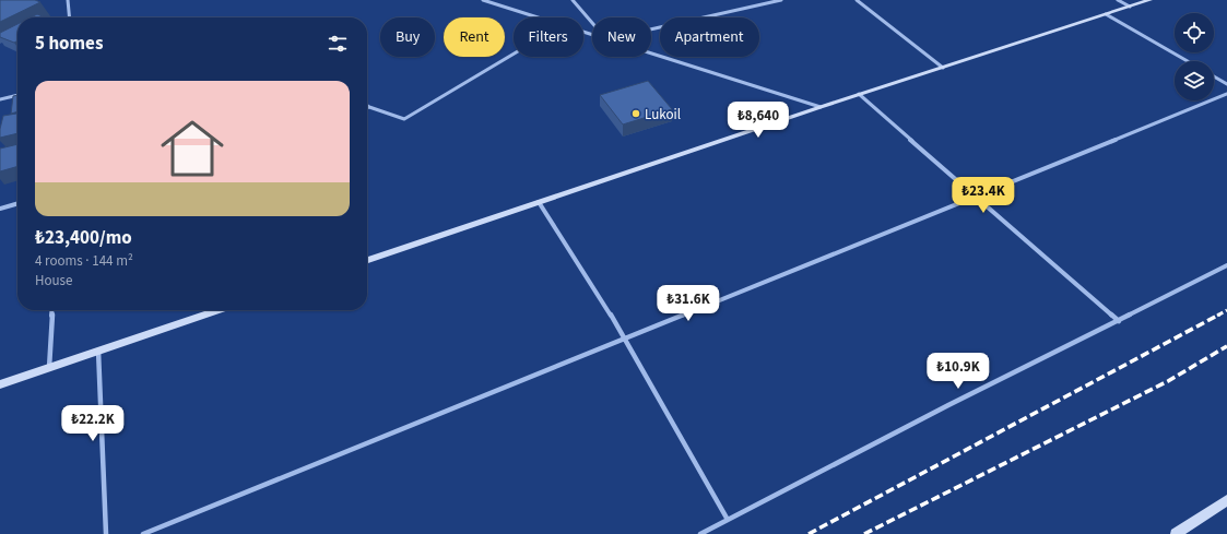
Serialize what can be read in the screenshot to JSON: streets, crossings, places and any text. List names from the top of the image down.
{
  "places": ["Lukoil"],
  "page": {
    "chip": [
      "Buy",
      "Rent",
      "Filters",
      "New",
      "Apartment"
    ],
    "heading": "5 homes",
    "list": [
      {
        "name": "₺23,400/mo",
        "note": "4 rooms · 144 m² · House"
      }
    ],
    "price": [
      "₺8,640",
      "₺23.4K",
      "₺31.6K",
      "₺10.9K",
      "₺22.2K"
    ]
  }
}
